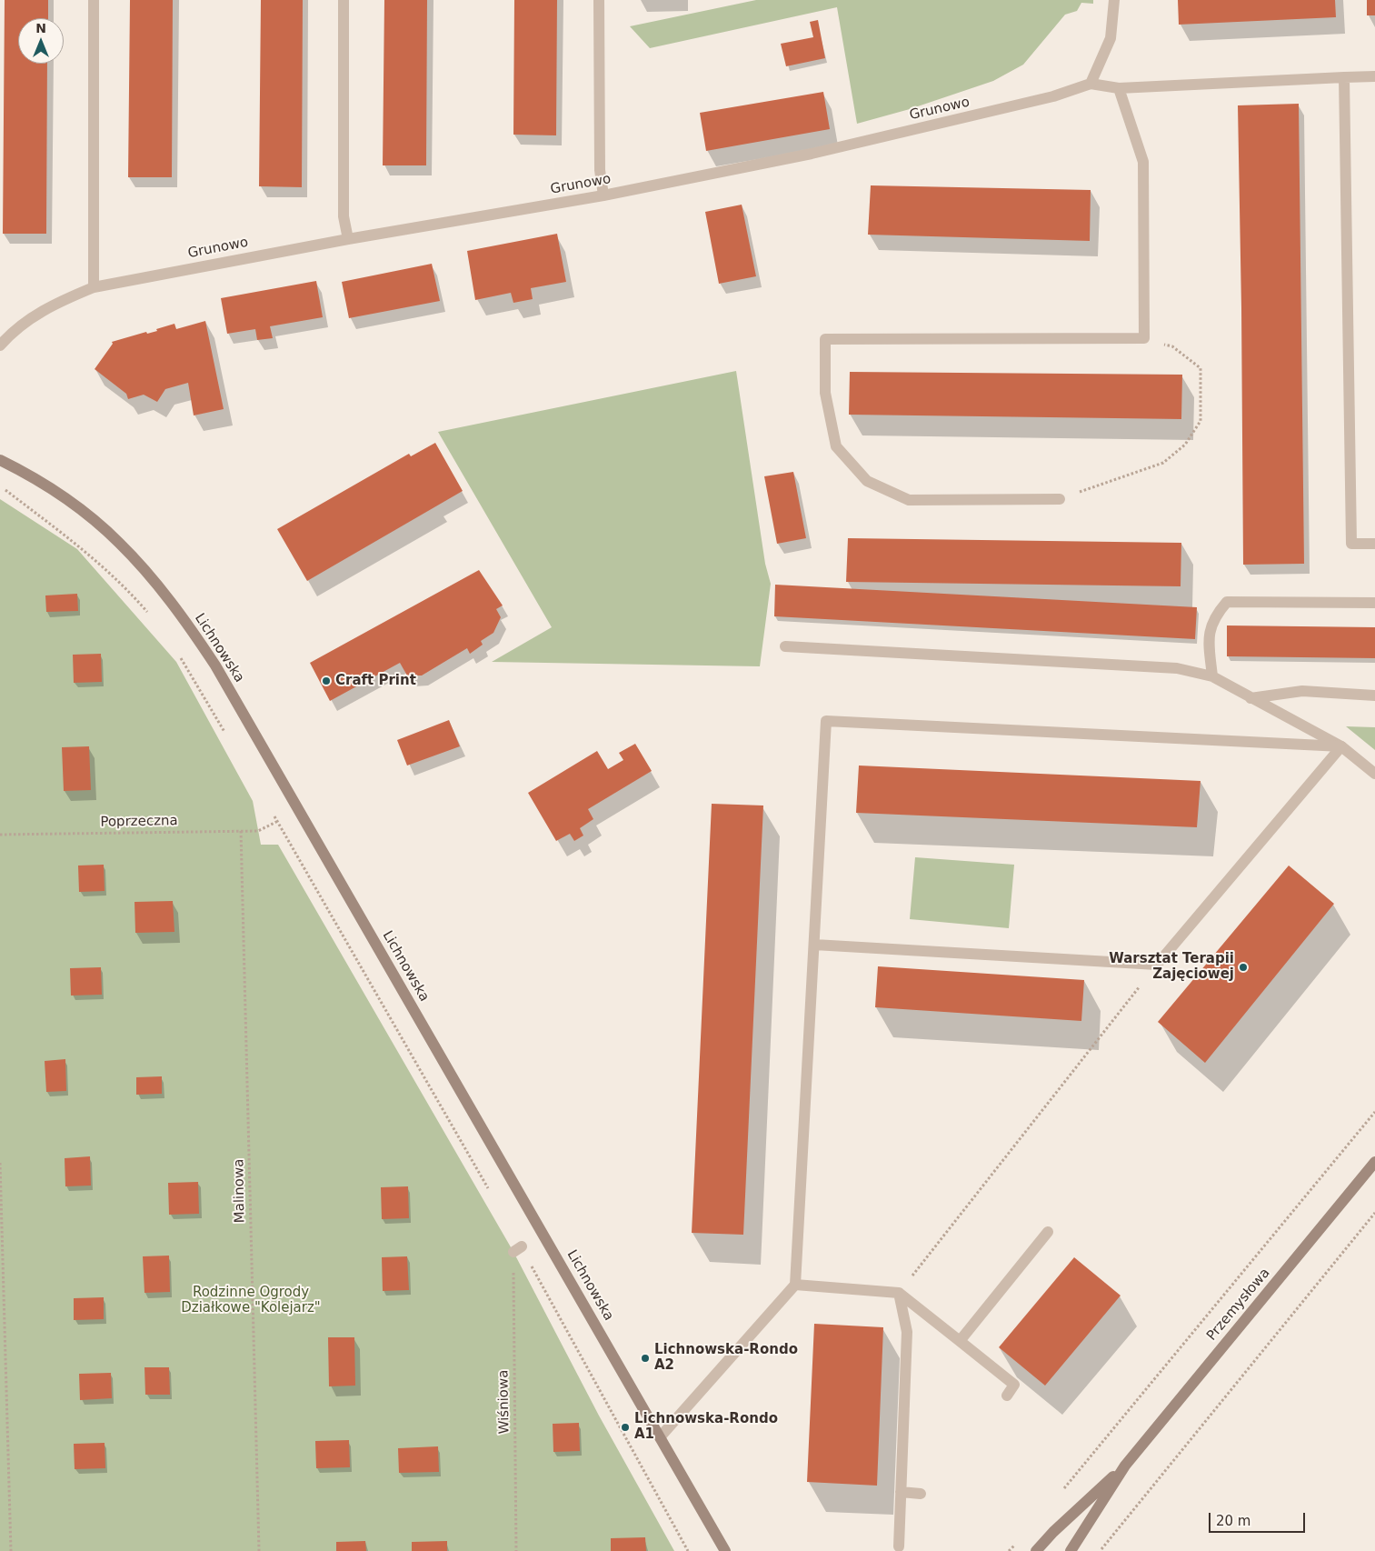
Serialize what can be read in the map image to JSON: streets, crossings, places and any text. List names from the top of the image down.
{
  "streets": {
    "street": ["Grunowo", "Lichnowska", "Przemysłowa"],
    "path": ["Poprzeczna", "Malinowa", "Wiśniowa"]
  },
  "crossings": [
    ["Poprzeczna", "Malinowa"]
  ],
  "parks": ["Rodzinne Ogrody Działkowe \"Kolejarz\""],
  "places": [
    "Craft Print",
    "Warsztat Terapii Zajęciowej",
    "Lichnowska-Rondo A2",
    "Lichnowska-Rondo A1"
  ],
  "scale_bar": "20 m",
  "north": "top"
}
